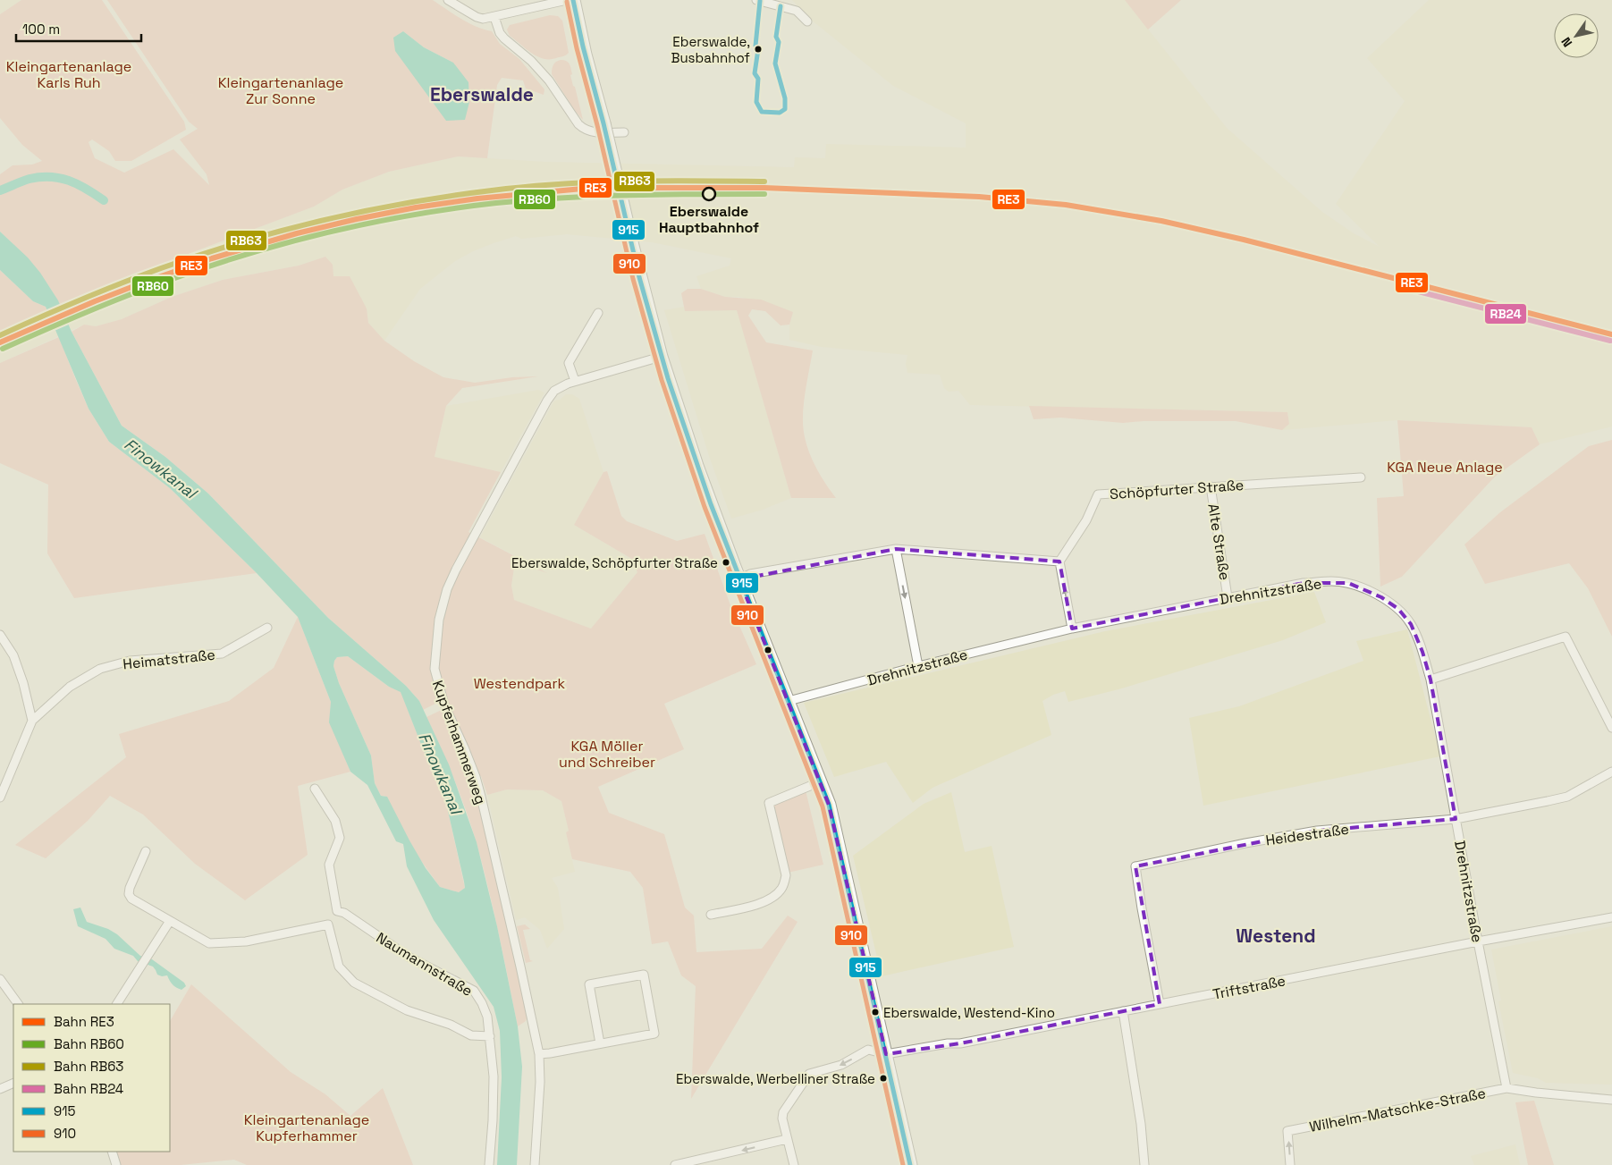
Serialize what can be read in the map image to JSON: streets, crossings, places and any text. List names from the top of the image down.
{
  "streets": {
    "street": [
      "Schöpfurter Straße",
      "Alte Straße",
      "Drehnitzstraße",
      "Heimatstraße",
      "Kupferhammerweg",
      "Heidestraße",
      "Naumannstraße",
      "Triftstraße",
      "Wilhelm-Matschke-Straße"
    ]
  },
  "crossings": [
    ["Schöpfurter Straße", "Alte Straße"],
    ["Alte Straße", "Drehnitzstraße"],
    ["Drehnitzstraße", "Heidestraße"],
    ["Drehnitzstraße", "Triftstraße"],
    ["Drehnitzstraße", "Wilhelm-Matschke-Straße"],
    ["Heidestraße", "Triftstraße"]
  ],
  "one_way": ["Wilhelm-Matschke-Straße"],
  "districts": ["Eberswalde", "Westend"],
  "water": ["Finowkanal"],
  "parks": [
    "Kleingartenanlage Karls Ruh",
    "Kleingartenanlage Zur Sonne",
    "KGA Neue Anlage",
    "Westendpark",
    "KGA Möller und Schreiber",
    "Kleingartenanlage Kupferhammer"
  ],
  "places": [
    "Eberswalde, Busbahnhof",
    "Eberswalde Hauptbahnhof",
    "Eberswalde, Schöpfurter Straße",
    "Eberswalde, Westend-Kino",
    "Eberswalde, Werbelliner Straße"
  ],
  "lines": [
    "transit line 915",
    "transit line 910",
    "rail line RB63",
    "rail line RE3",
    "rail line RB60",
    "rail line RB24"
  ],
  "legend": [
    "Bahn RE3",
    "Bahn RB60",
    "Bahn RB63",
    "Bahn RB24",
    "915",
    "910"
  ],
  "scale_bar": "100 m",
  "north": "bottom left"
}
